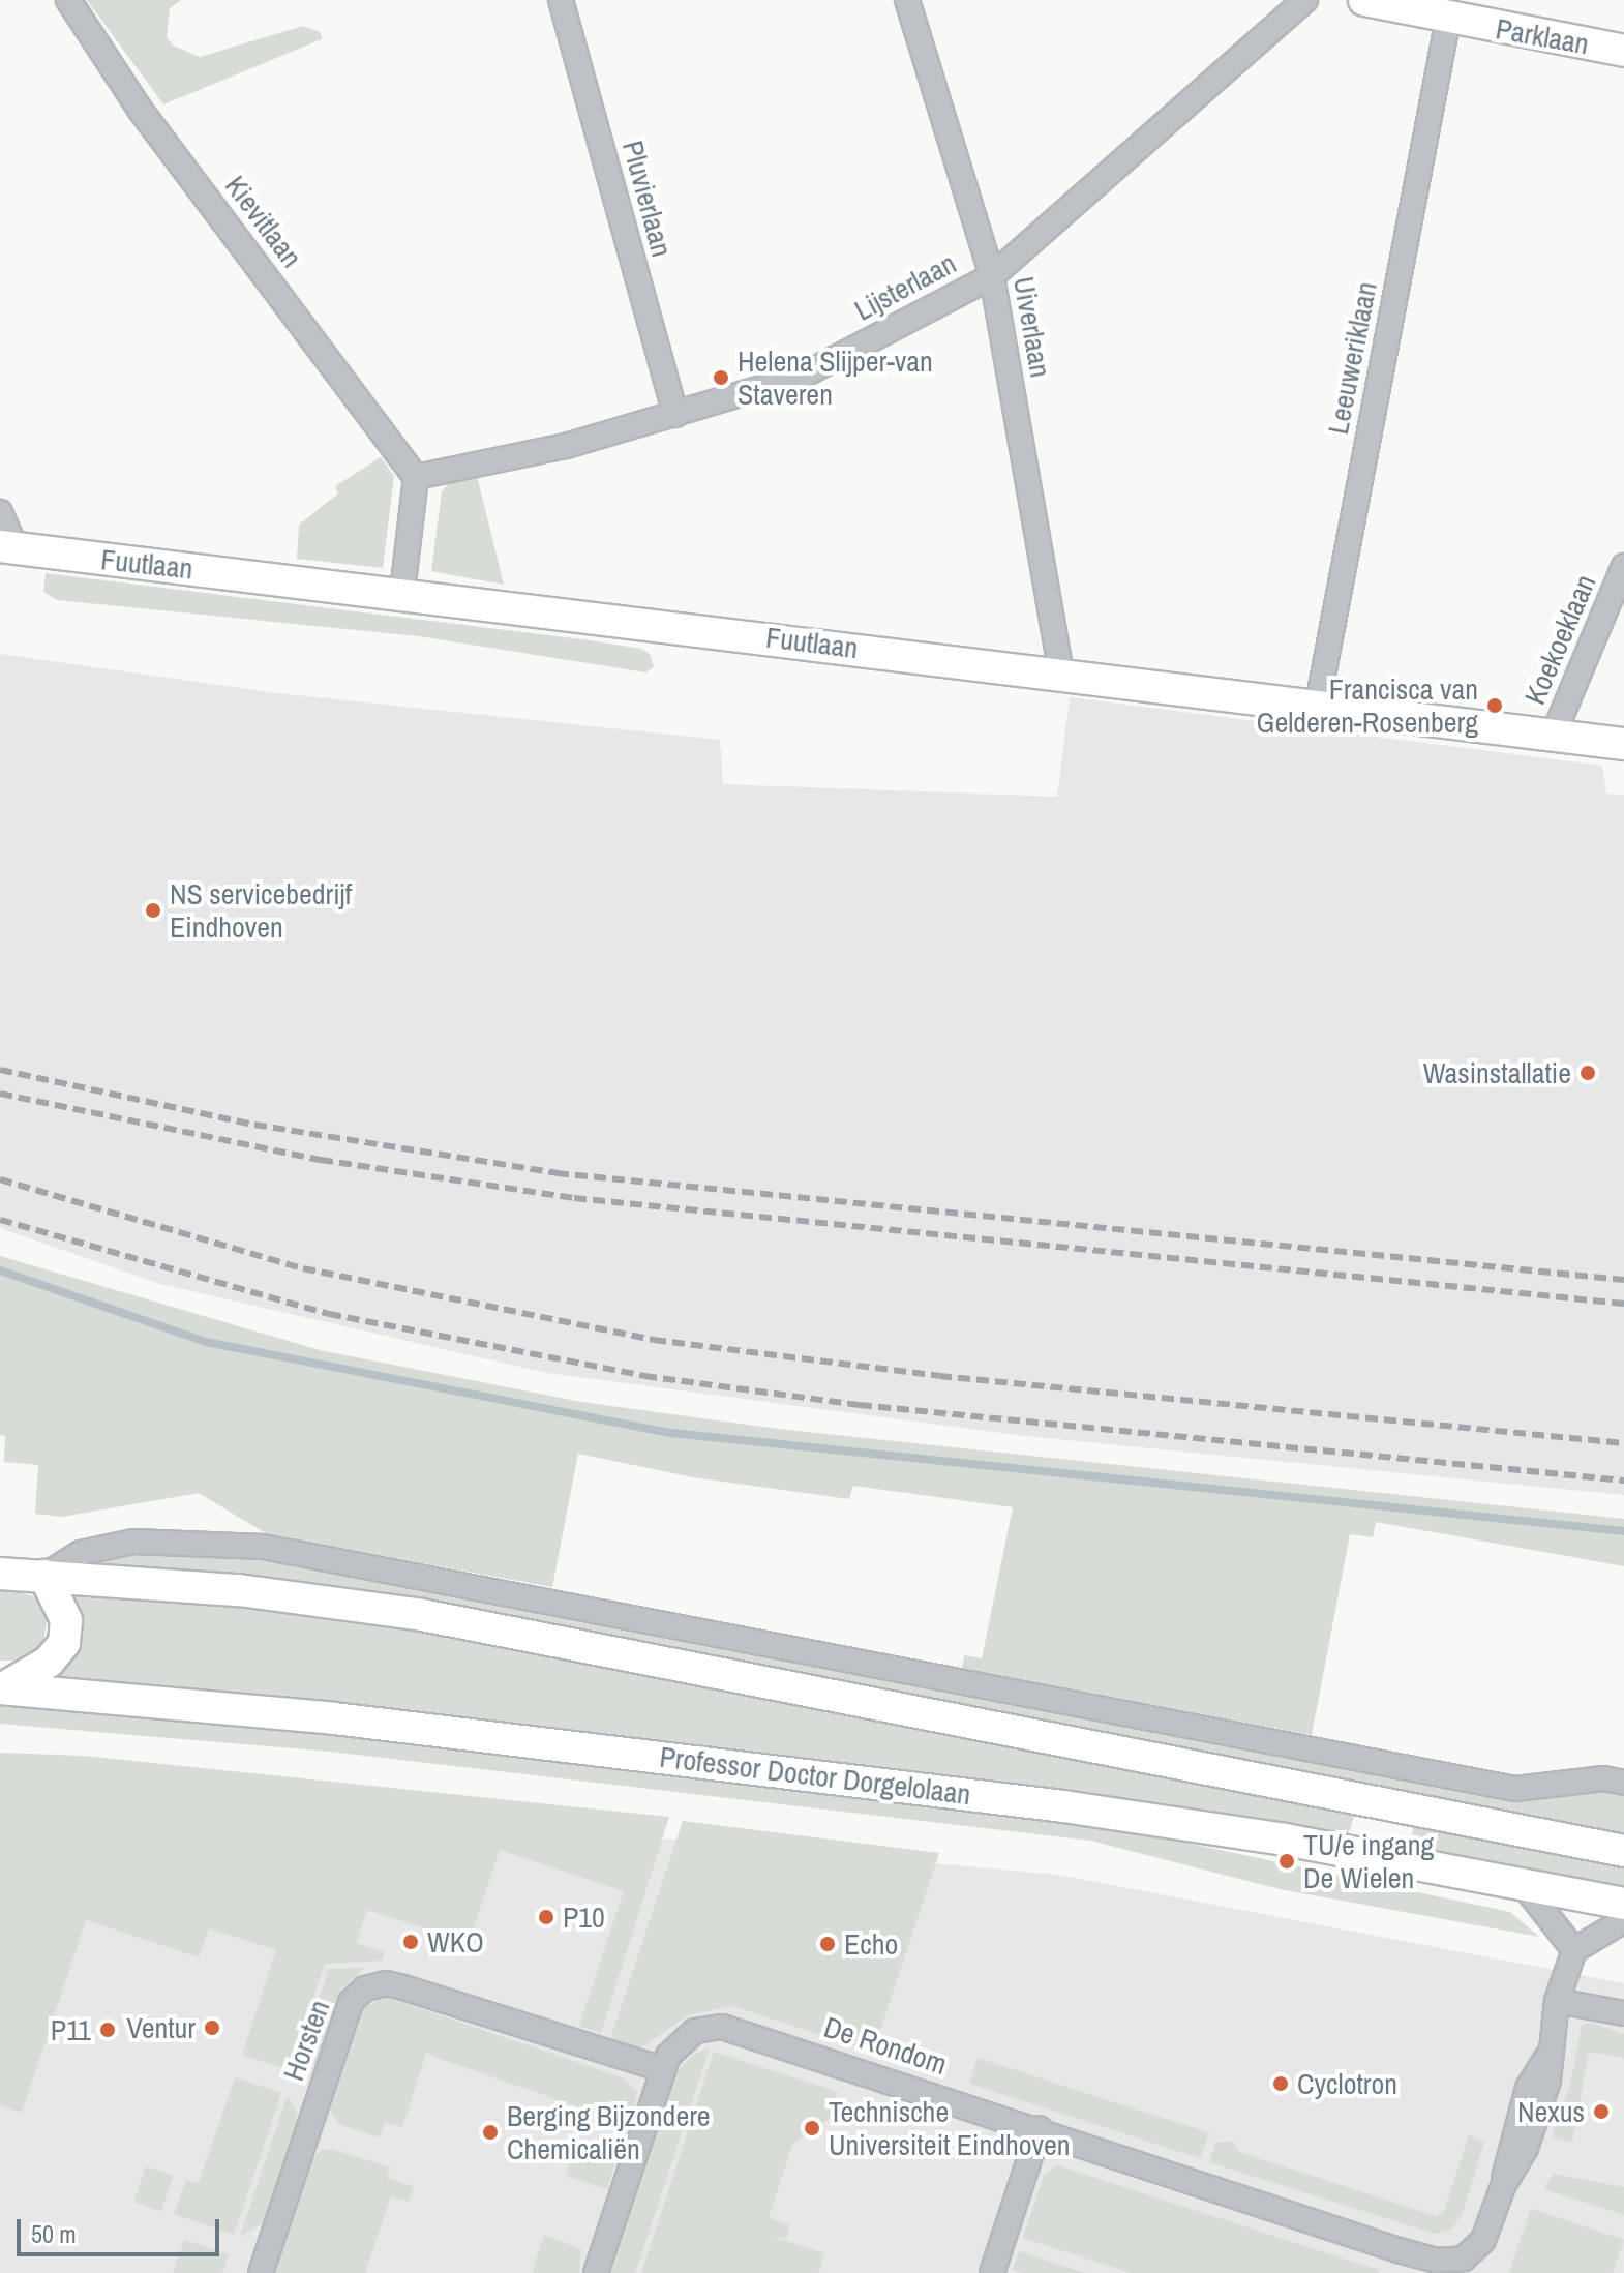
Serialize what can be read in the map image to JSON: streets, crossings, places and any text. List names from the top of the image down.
{
  "streets": {
    "main road": ["Parklaan", "Fuutlaan", "Professor Doctor Dorgelolaan"],
    "street": [
      "Pluvierlaan",
      "Kievitlaan",
      "Lijsterlaan",
      "Uiverlaan",
      "Leeuweriklaan",
      "Koekoeklaan",
      "Horsten",
      "De Rondom"
    ]
  },
  "crossings": [
    ["Parklaan", "Leeuweriklaan"],
    ["Pluvierlaan", "Lijsterlaan"],
    ["Kievitlaan", "Lijsterlaan"],
    ["Lijsterlaan", "Uiverlaan"],
    ["Uiverlaan", "Fuutlaan"],
    ["Leeuweriklaan", "Fuutlaan"],
    ["Fuutlaan", "Koekoeklaan"],
    ["Horsten", "De Rondom"]
  ],
  "places": [
    "Helena Slijper-van Staveren",
    "Francisca van Gelderen-Rosenberg",
    "NS servicebedrijf Eindhoven",
    "Wasinstallatie",
    "TU/e ingang De Wielen",
    "P10",
    "WKO",
    "Echo",
    "Ventur",
    "P11",
    "Cyclotron",
    "Nexus",
    "Technische Universiteit Eindhoven",
    "Berging Bijzondere Chemicaliën"
  ],
  "scale_bar": "50 m"
}
